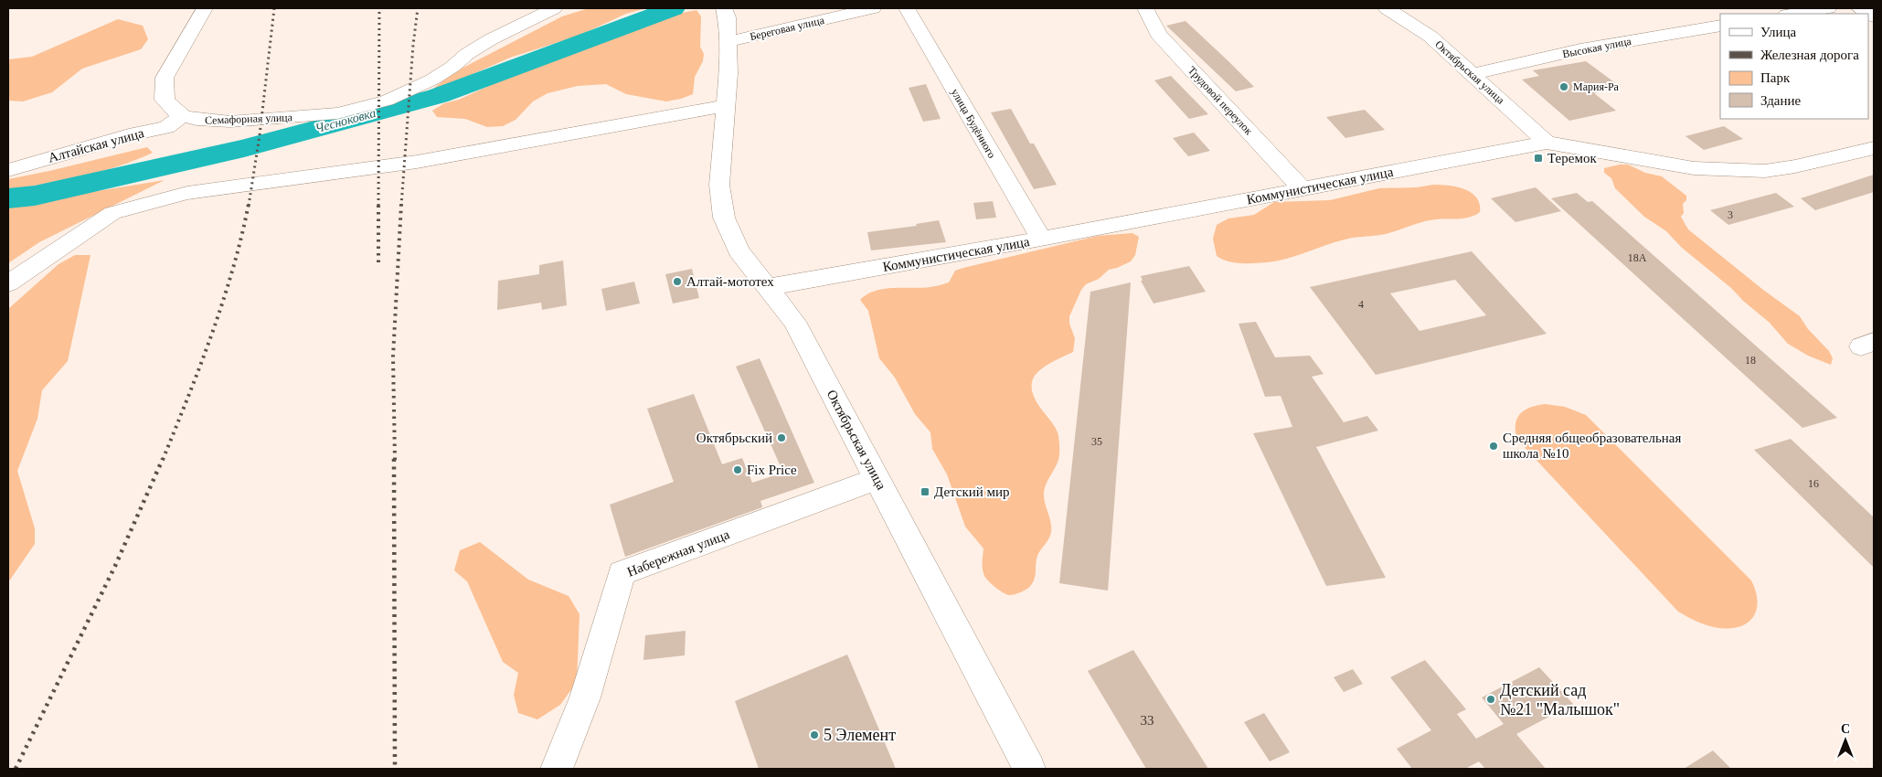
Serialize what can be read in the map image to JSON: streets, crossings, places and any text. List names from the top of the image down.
{
  "streets": {
    "street": [
      "Береговая улица",
      "Высокая улица",
      "Октябрьская улица",
      "Трудовой переулок",
      "Семафорная улица",
      "улица Будённого",
      "Алтайская улица",
      "Коммунистическая улица",
      "Набережная улица"
    ]
  },
  "crossings": [
    ["Высокая улица", "Октябрьская улица"],
    ["Октябрьская улица", "Коммунистическая улица"],
    ["Октябрьская улица", "Набережная улица"],
    ["Трудовой переулок", "Коммунистическая улица"],
    ["Семафорная улица", "Алтайская улица"],
    ["улица Будённого", "Коммунистическая улица"]
  ],
  "water": ["Чесноковка"],
  "places": {
    "other": [
      "Мария-Ра",
      "Алтай-мототех",
      "Октябрьский",
      "Средняя общеобразовательная школа №10",
      "Fix Price",
      "Детский сад №21 \"Малышок\"",
      "5 Элемент"
    ],
    "transit": ["Теремок", "Детский мир"]
  },
  "house_numbers": [
    "3",
    "18А",
    "4",
    "18",
    "35",
    "16",
    "33"
  ],
  "legend": [
    "Улица",
    "Железная дорога",
    "Парк",
    "Здание"
  ],
  "north": "top"
}
